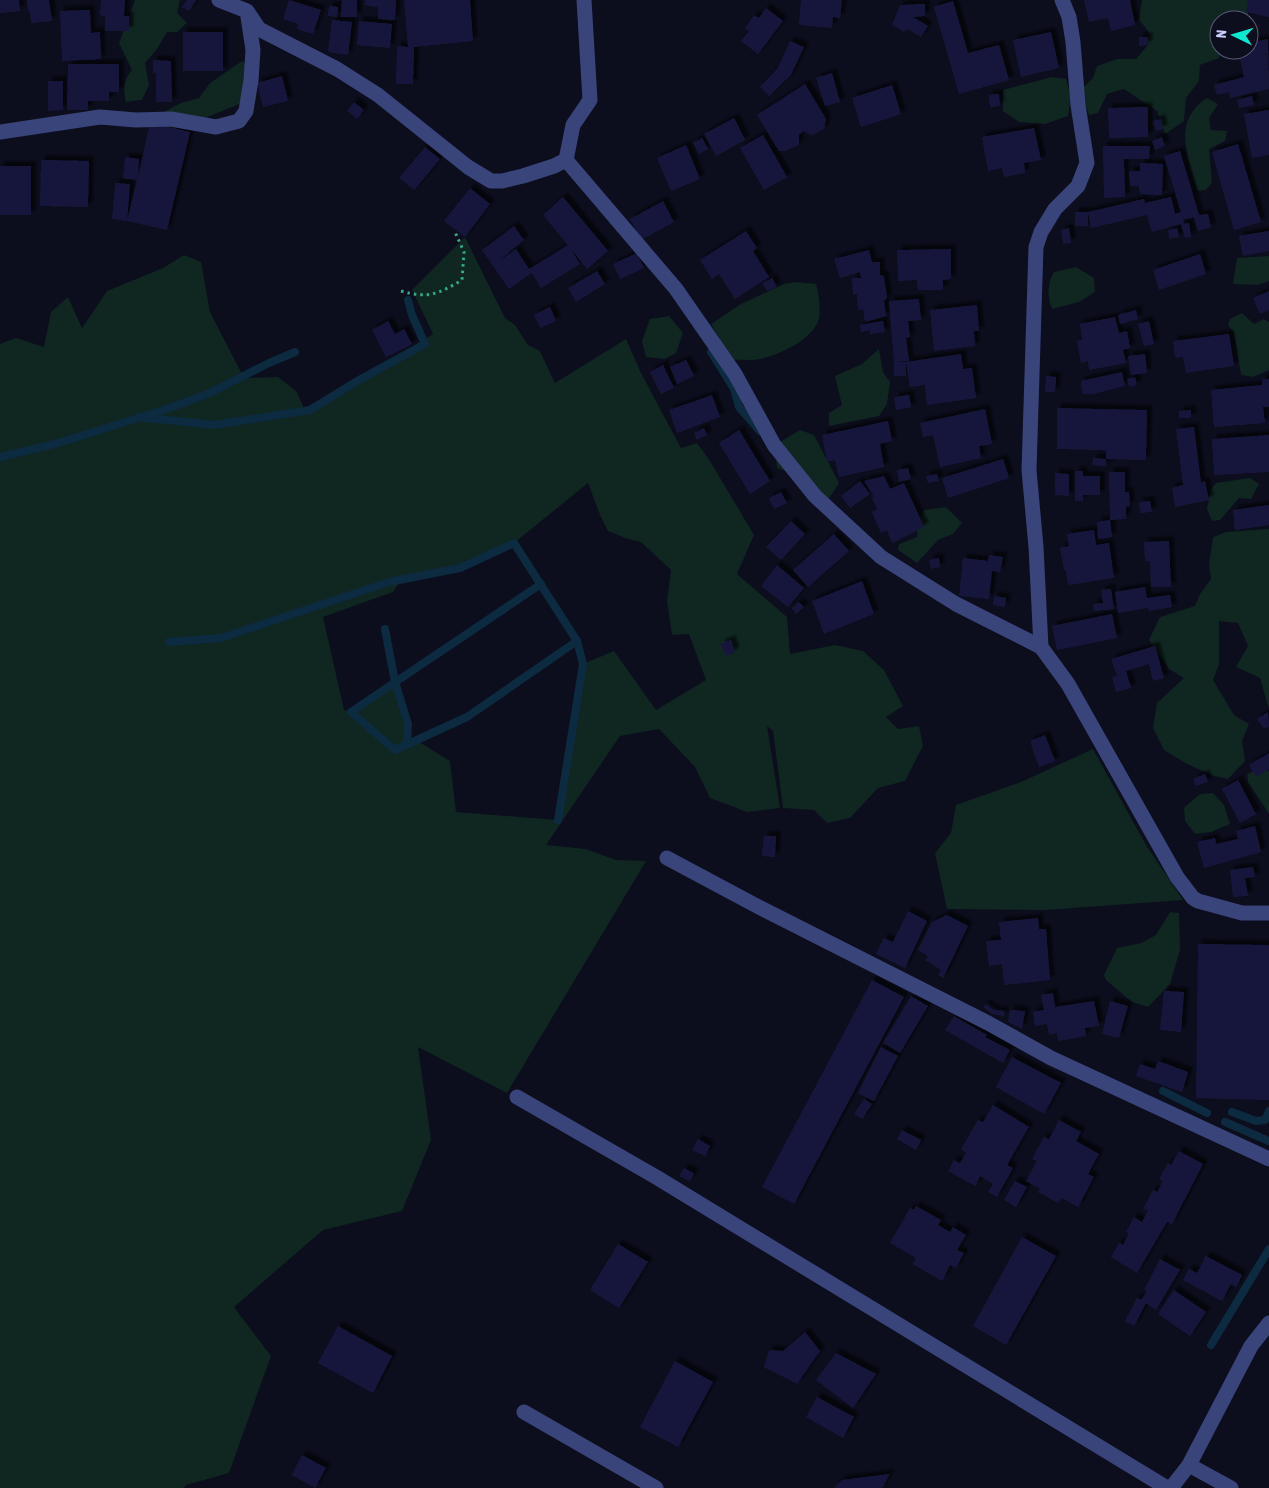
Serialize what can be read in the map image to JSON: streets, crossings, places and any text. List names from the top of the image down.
{
  "north": "left"
}
